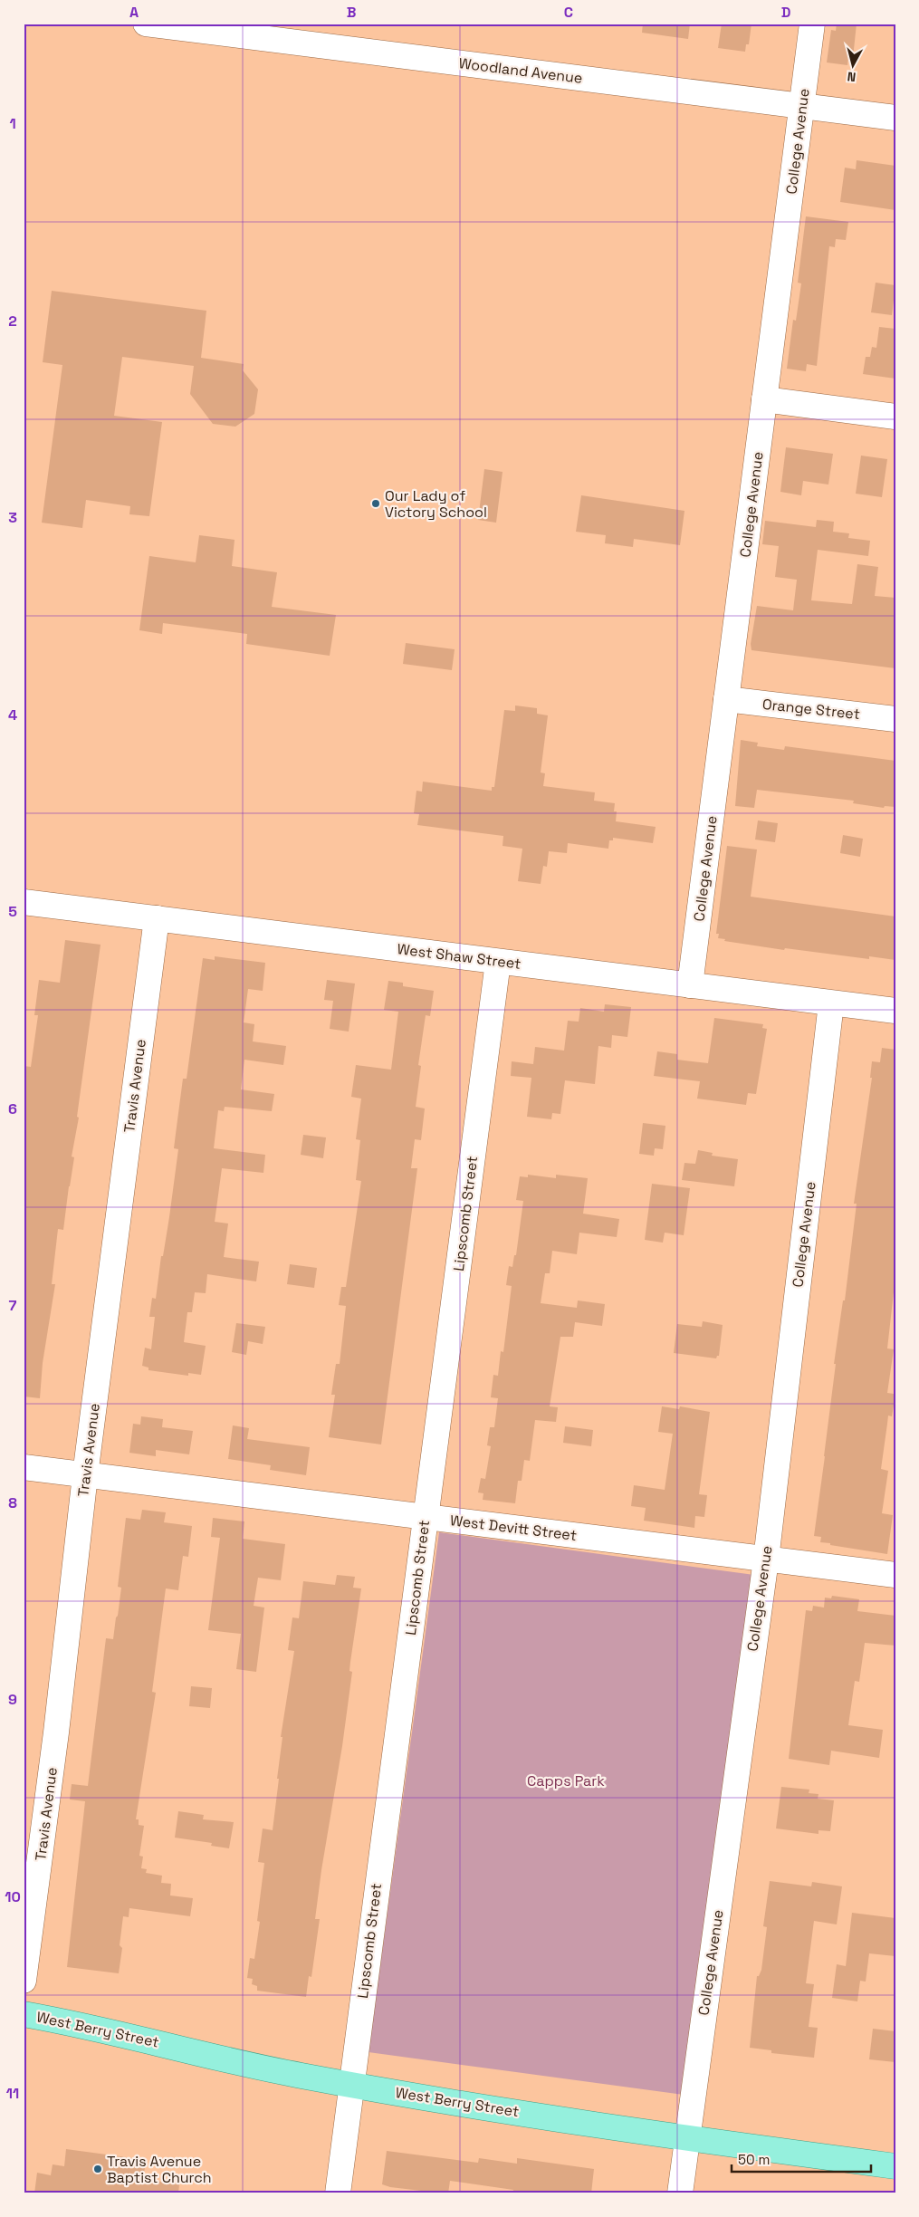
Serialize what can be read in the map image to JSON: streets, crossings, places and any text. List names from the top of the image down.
{
  "streets": {
    "main road": ["West Berry Street"],
    "street": [
      "Woodland Avenue",
      "College Avenue",
      "Orange Street",
      "West Shaw Street",
      "Travis Avenue",
      "Lipscomb Street",
      "West Devitt Street"
    ]
  },
  "crossings": [
    ["Woodland Avenue", "College Avenue"],
    ["College Avenue", "Orange Street"],
    ["College Avenue", "West Shaw Street"],
    ["College Avenue", "West Devitt Street"],
    ["College Avenue", "West Berry Street"],
    ["West Shaw Street", "Travis Avenue"],
    ["West Shaw Street", "Lipscomb Street"],
    ["Travis Avenue", "West Devitt Street"],
    ["Lipscomb Street", "West Devitt Street"],
    ["Lipscomb Street", "West Berry Street"]
  ],
  "parks": ["Capps Park"],
  "places": ["Our Lady of Victory School", "Travis Avenue Baptist Church"],
  "scale_bar": "50 m",
  "north": "bottom",
  "grid": {
    "columns": [
      "A",
      "B",
      "C",
      "D"
    ],
    "rows": [
      "1",
      "2",
      "3",
      "4",
      "5",
      "6",
      "7",
      "8",
      "9",
      "10",
      "11"
    ]
  }
}
